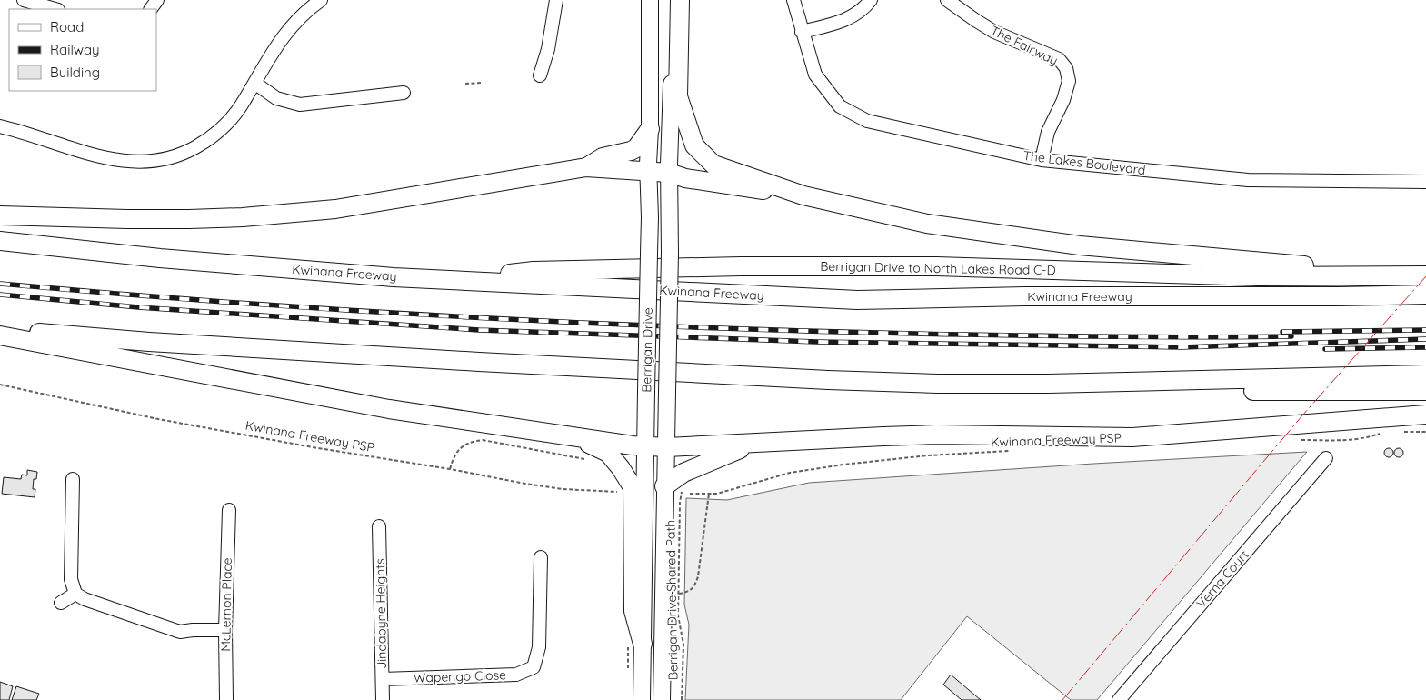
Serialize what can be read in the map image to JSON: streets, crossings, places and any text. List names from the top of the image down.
{
  "streets": {
    "highway": ["Berrigan Drive to North Lakes Road C-D", "Kwinana Freeway"],
    "main road": ["Berrigan Drive"],
    "street": [
      "The Fairway",
      "The Lakes Boulevard",
      "Verna Court",
      "McLernon Place",
      "Jindabyne Heights",
      "Wapengo Close"
    ],
    "path": ["Kwinana Freeway PSP", "Berrigan Drive Shared Path"]
  },
  "crossings": [
    ["The Fairway", "The Lakes Boulevard"],
    ["Berrigan Drive to North Lakes Road C-D", "Kwinana Freeway"],
    ["Jindabyne Heights", "Wapengo Close"]
  ],
  "legend": ["Road", "Railway", "Building"]
}
